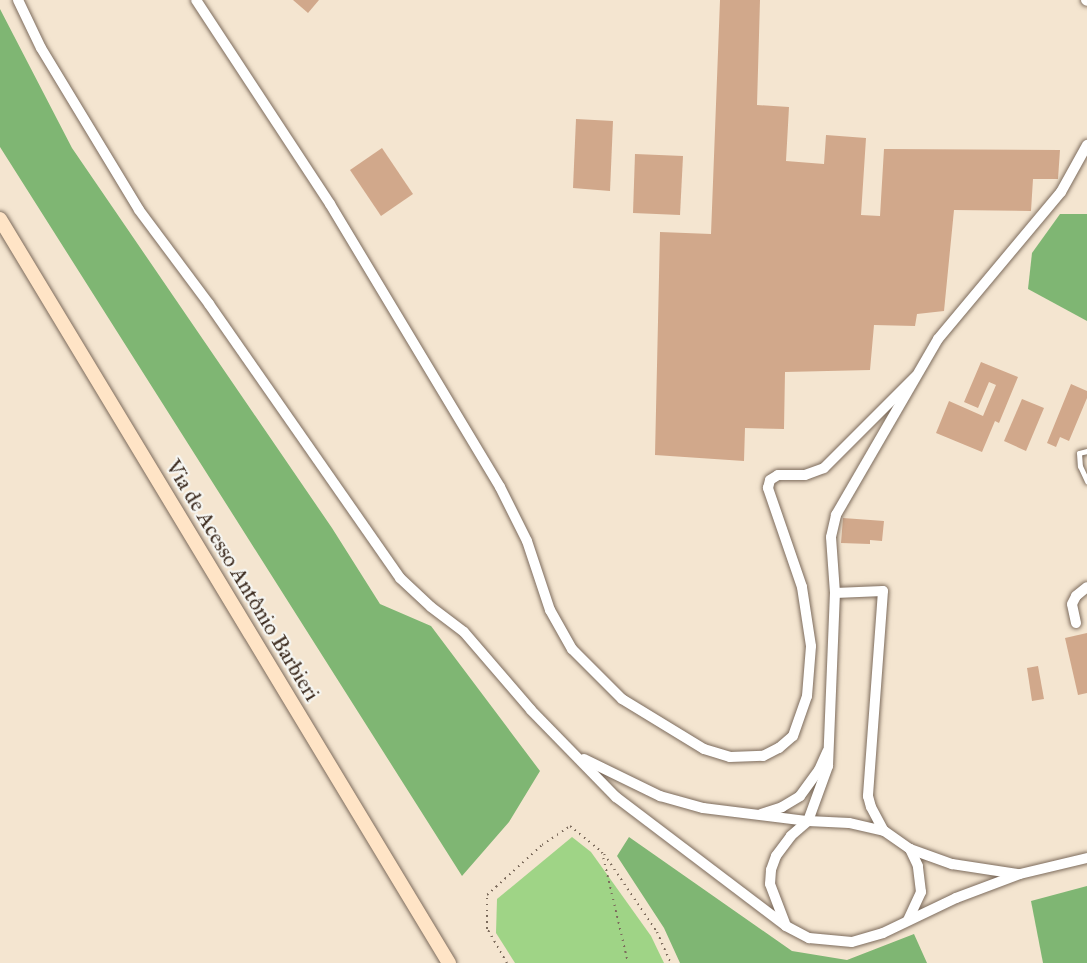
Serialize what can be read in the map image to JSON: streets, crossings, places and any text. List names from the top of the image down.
{
  "streets": {
    "main road": ["Via de Acesso Antônio Barbieri"]
  }
}
